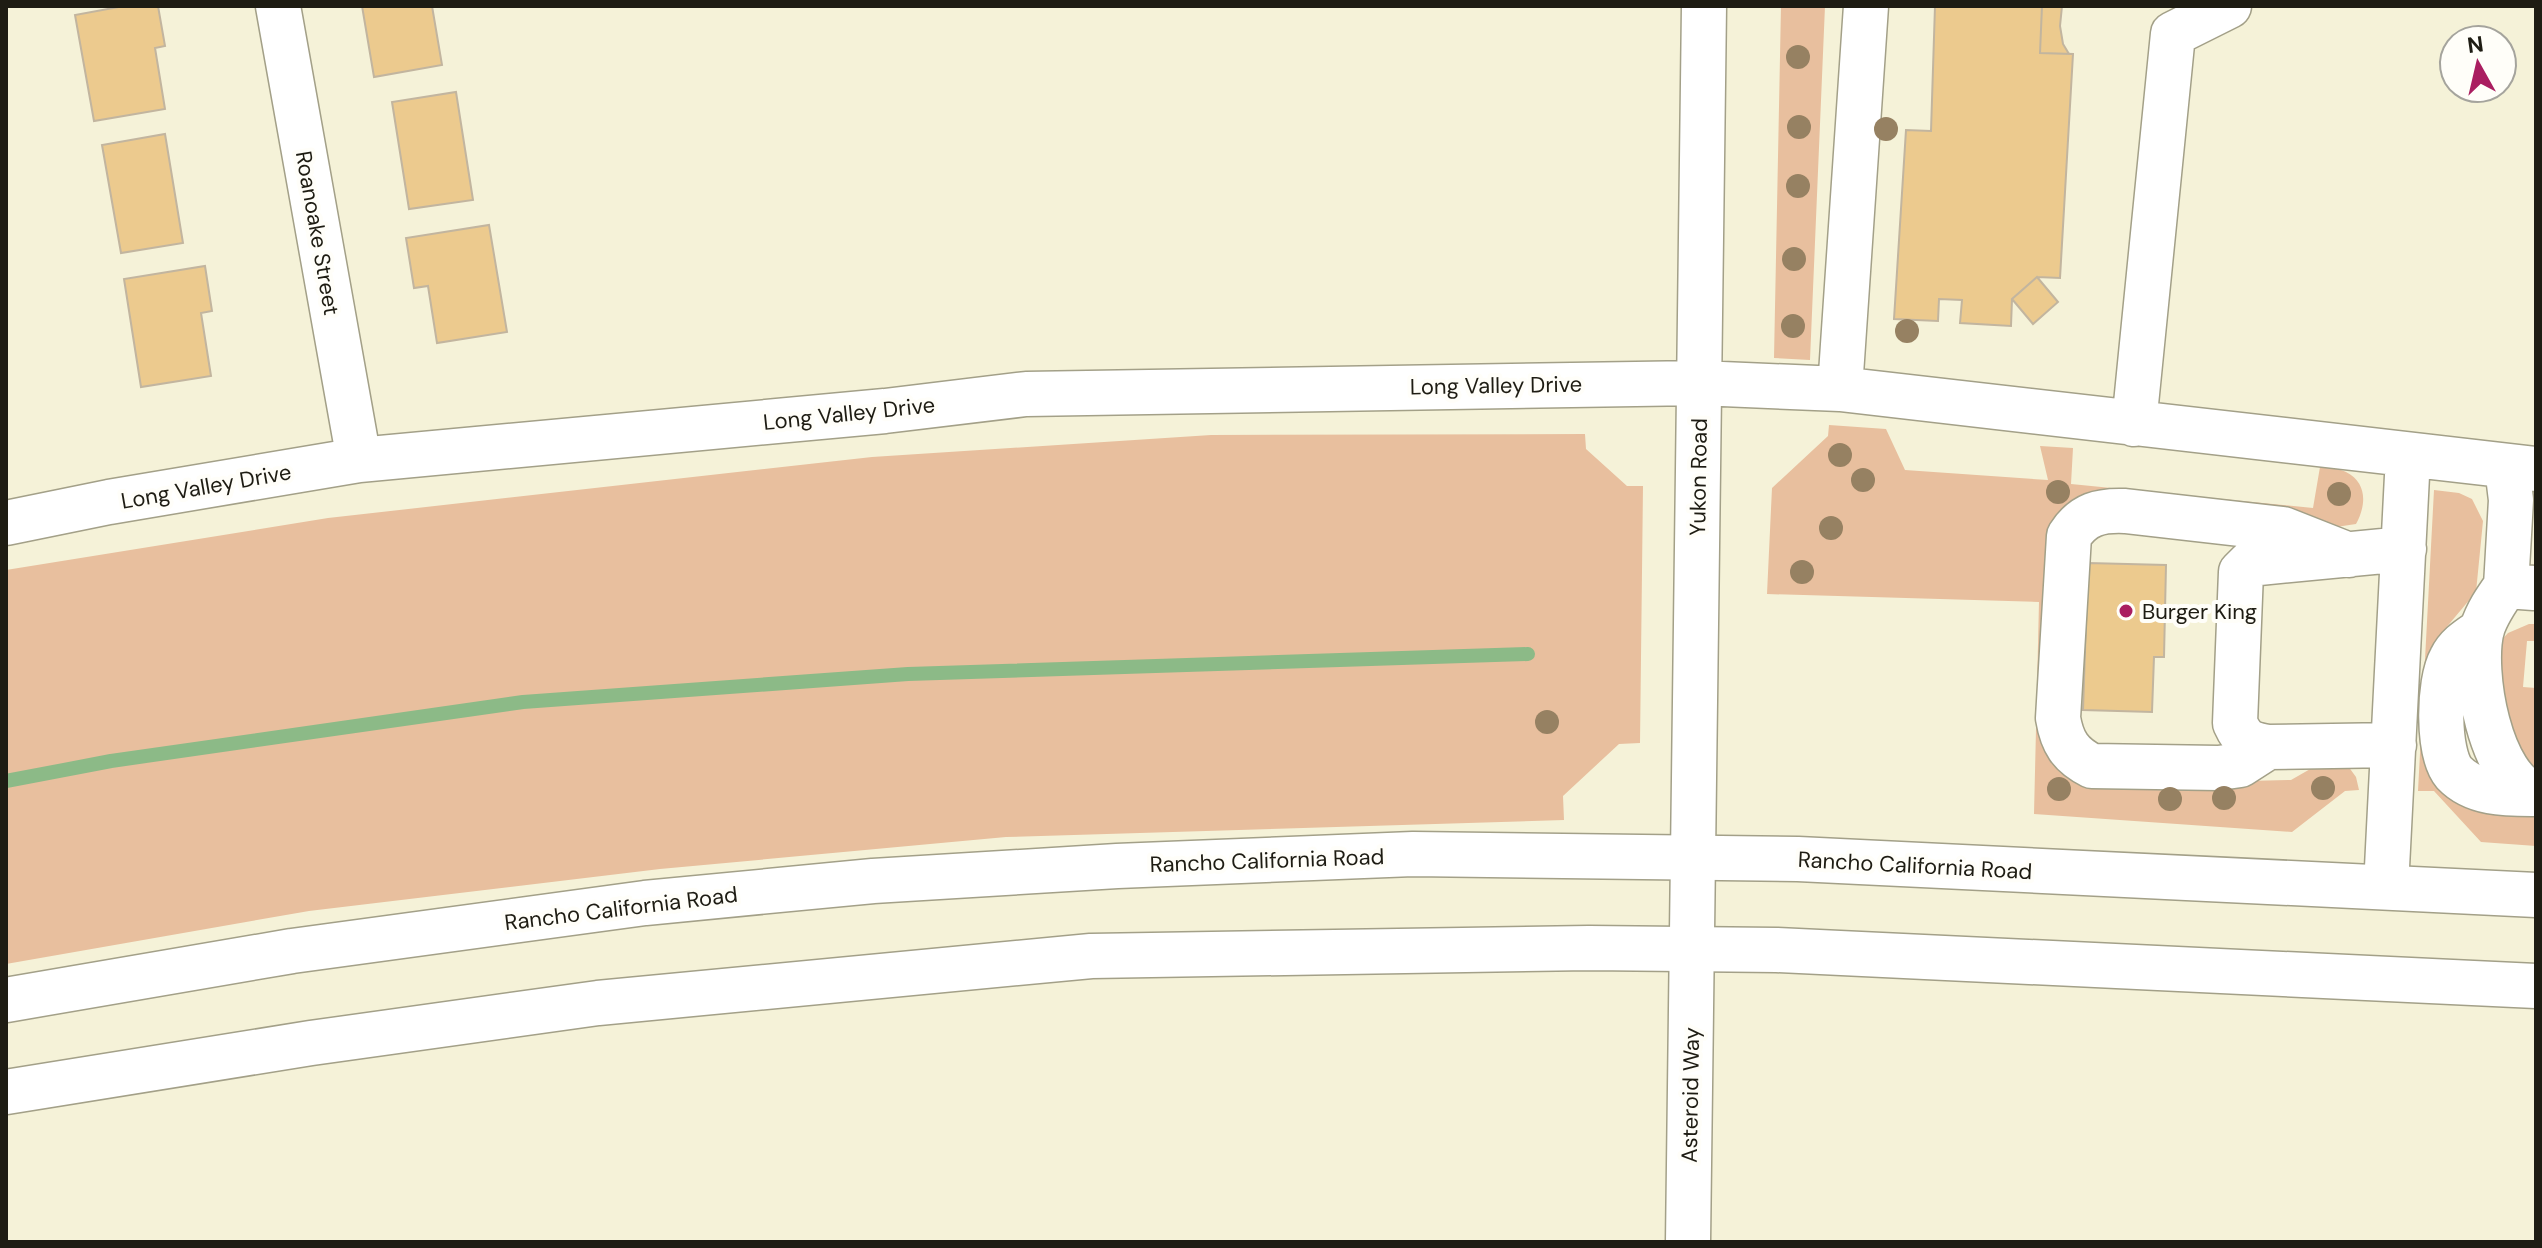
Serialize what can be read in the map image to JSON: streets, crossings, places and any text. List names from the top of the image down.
{
  "streets": {
    "main road": [
      "Roanoake Street",
      "Long Valley Drive",
      "Yukon Road",
      "Rancho California Road",
      "Asteroid Way"
    ]
  },
  "crossings": [
    ["Roanoake Street", "Long Valley Drive"],
    ["Long Valley Drive", "Yukon Road"],
    ["Yukon Road", "Rancho California Road"],
    ["Yukon Road", "Asteroid Way"]
  ],
  "places": ["Burger King"],
  "north": "top"
}
